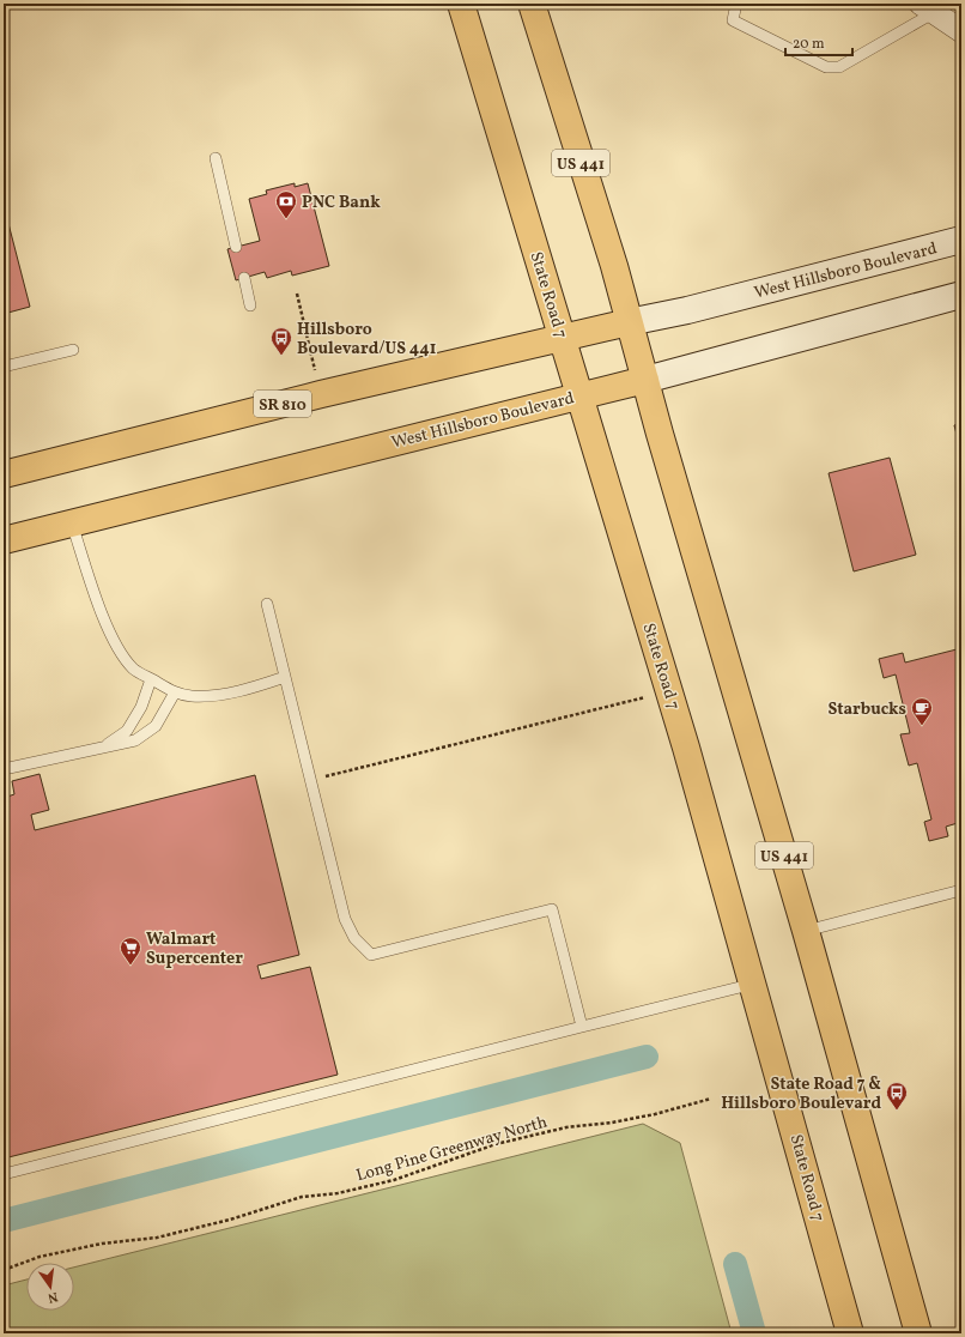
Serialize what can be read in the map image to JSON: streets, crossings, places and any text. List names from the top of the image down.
{
  "streets": {
    "main road": [
      "US 441",
      "West Hillsboro Boulevard",
      "State Road 7",
      "SR 810"
    ],
    "path": ["Long Pine Greenway North"]
  },
  "crossings": [
    ["US 441", "West Hillsboro Boulevard"],
    ["West Hillsboro Boulevard", "State Road 7"]
  ],
  "places": {
    "bank": ["PNC Bank"],
    "bus stop": ["Hillsboro Boulevard/US 441", "State Road 7 & Hillsboro Boulevard"],
    "cafe": ["Starbucks"],
    "supermarket": ["Walmart Supercenter"]
  },
  "scale_bar": "20 m",
  "north": "bottom"
}
